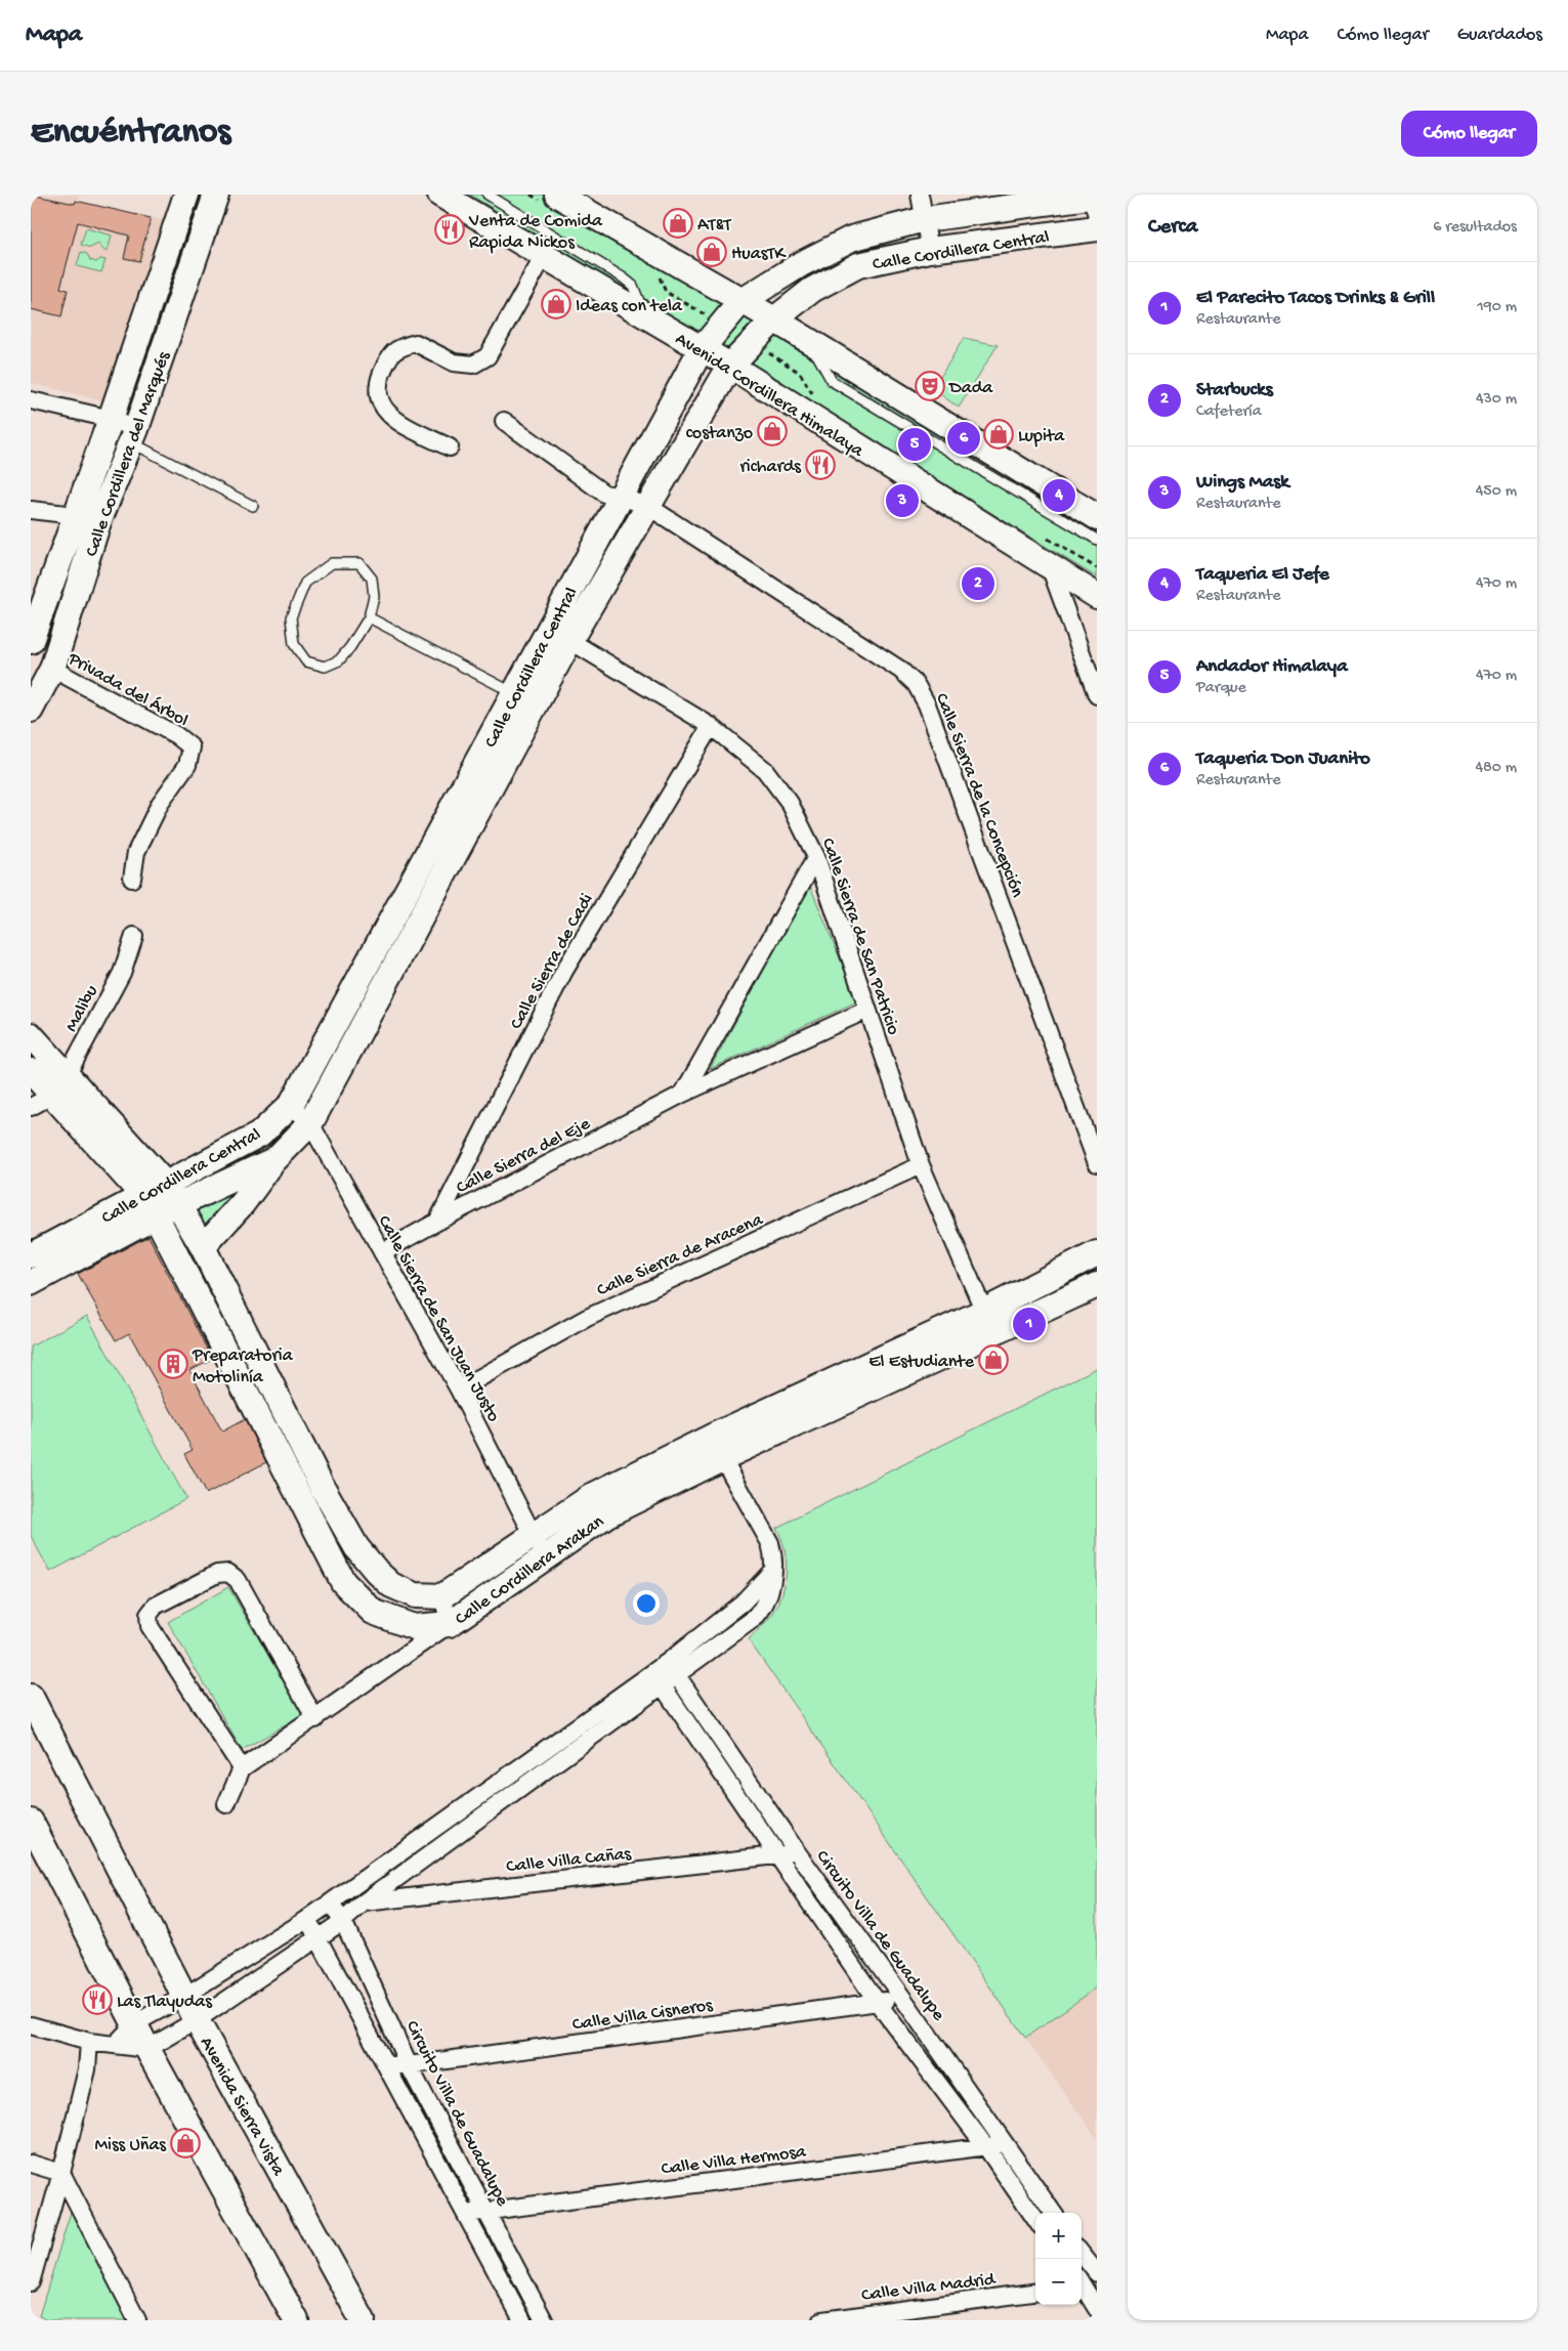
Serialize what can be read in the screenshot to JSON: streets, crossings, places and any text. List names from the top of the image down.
{
  "streets": {
    "street": [
      "Calle Cordillera Central",
      "Avenida Cordillera Himalaya",
      "Calle Cordillera del Marqués",
      "Privada del Árbol",
      "Calle Sierra de la Concepción",
      "Calle Sierra de San Patricio",
      "Calle Sierra de Cadi",
      "Malibu",
      "Calle Sierra del Eje",
      "Calle Sierra de Aracena",
      "Calle Sierra de San Juan Justo",
      "Calle Cordillera Arakan",
      "Calle Villa Cañas",
      "Circuito Villa de Guadalupe",
      "Calle Villa Cisneros",
      "Avenida Sierra Vista",
      "Calle Villa Hermosa",
      "Calle Villa Madrid"
    ]
  },
  "crossings": [
    ["Calle Cordillera Central", "Avenida Cordillera Himalaya"],
    ["Calle Cordillera Central", "Calle Sierra de la Concepción"],
    ["Calle Cordillera Central", "Calle Sierra de San Patricio"],
    ["Calle Cordillera Central", "Calle Sierra de San Juan Justo"],
    ["Calle Cordillera Central", "Calle Cordillera Arakan"],
    ["Calle Cordillera del Marqués", "Privada del Árbol"],
    ["Calle Sierra de San Patricio", "Calle Sierra de Cadi"],
    ["Calle Sierra de San Patricio", "Calle Sierra del Eje"],
    ["Calle Sierra de San Patricio", "Calle Sierra de Aracena"],
    ["Calle Sierra de San Patricio", "Calle Cordillera Arakan"],
    ["Calle Sierra de Cadi", "Calle Sierra del Eje"],
    ["Malibu", "Calle Cordillera Arakan"],
    ["Calle Sierra del Eje", "Calle Sierra de San Juan Justo"],
    ["Calle Sierra de Aracena", "Calle Sierra de San Juan Justo"],
    ["Calle Sierra de San Juan Justo", "Calle Cordillera Arakan"],
    ["Calle Villa Cañas", "Circuito Villa de Guadalupe"],
    ["Circuito Villa de Guadalupe", "Calle Villa Cisneros"],
    ["Circuito Villa de Guadalupe", "Calle Villa Hermosa"]
  ],
  "places": {
    "shop": [
      "AT&T",
      "HuasTK",
      "Ideas con tela",
      "costanzo",
      "Lupita",
      "El Estudiante",
      "Miss Uñas"
    ],
    "restaurant": ["Venta de Comida Rapida Nickos", "richards", "Las Tlayudas"],
    "theatre": ["Dada"],
    "building": ["Preparatoria Motolinía"]
  },
  "page": {
    "header": "Mapa",
    "nav": ["Mapa", "Cómo llegar", "Guardados"],
    "buttons": "Cómo llegar",
    "title": "Encuéntranos",
    "heading": ["Cerca", "6 resultados"],
    "list": [
      {
        "mark": "1",
        "name": "El Parecito Tacos Drinks & Grill",
        "note": "Restaurante",
        "value": "190 m"
      },
      {
        "mark": "2",
        "name": "Starbucks",
        "note": "Cafetería",
        "value": "430 m"
      },
      {
        "mark": "3",
        "name": "Wings Mask",
        "note": "Restaurante",
        "value": "450 m"
      },
      {
        "mark": "4",
        "name": "Taqueria El Jefe",
        "note": "Restaurante",
        "value": "470 m"
      },
      {
        "mark": "5",
        "name": "Andador Himalaya",
        "note": "Parque",
        "value": "470 m"
      },
      {
        "mark": "6",
        "name": "Taqueria Don Juanito",
        "note": "Restaurante",
        "value": "480 m"
      }
    ],
    "pins": [
      "6",
      "5",
      "4",
      "3",
      "2",
      "1"
    ],
    "map_buttons": ["+", "−"]
  }
}
